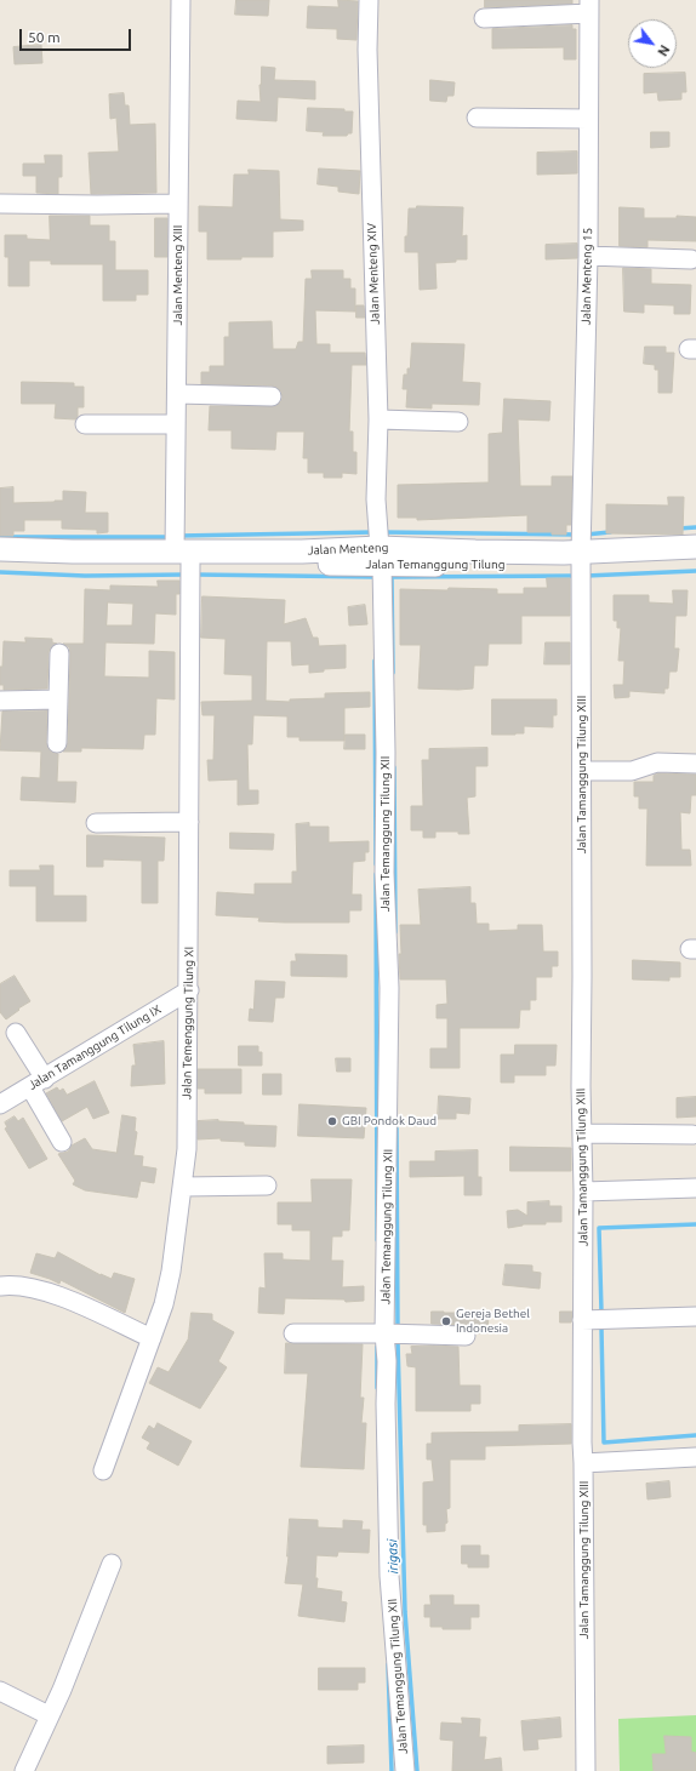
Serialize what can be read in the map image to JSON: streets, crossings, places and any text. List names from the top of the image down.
{
  "streets": {
    "street": [
      "Jalan Menteng XIV",
      "Jalan Menteng XIII",
      "Jalan Menteng 15",
      "Jalan Temanggung Tilung",
      "Jalan Tamanggung Tilung XIII",
      "Jalan Temanggung Tilung XII",
      "Jalan Temenggung Tilung XI",
      "Jalan Tamanggung Tilung IX"
    ]
  },
  "crossings": [
    ["Jalan Menteng XIV", "Jalan Temanggung Tilung"],
    ["Jalan Menteng XIV", "Jalan Temanggung Tilung XII"],
    ["Jalan Menteng XIII", "Jalan Temanggung Tilung"],
    ["Jalan Menteng XIII", "Jalan Temenggung Tilung XI"],
    ["Jalan Menteng 15", "Jalan Temanggung Tilung"],
    ["Jalan Menteng 15", "Jalan Tamanggung Tilung XIII"],
    ["Jalan Temanggung Tilung", "Jalan Tamanggung Tilung XIII"],
    ["Jalan Temanggung Tilung", "Jalan Temanggung Tilung XII"],
    ["Jalan Temanggung Tilung", "Jalan Temenggung Tilung XI"],
    ["Jalan Temenggung Tilung XI", "Jalan Tamanggung Tilung IX"]
  ],
  "water": ["irigasi"],
  "places": ["GBI Pondok Daud", "Gereja Bethel Indonesia"],
  "scale_bar": "50 m",
  "north": "bottom right"
}
